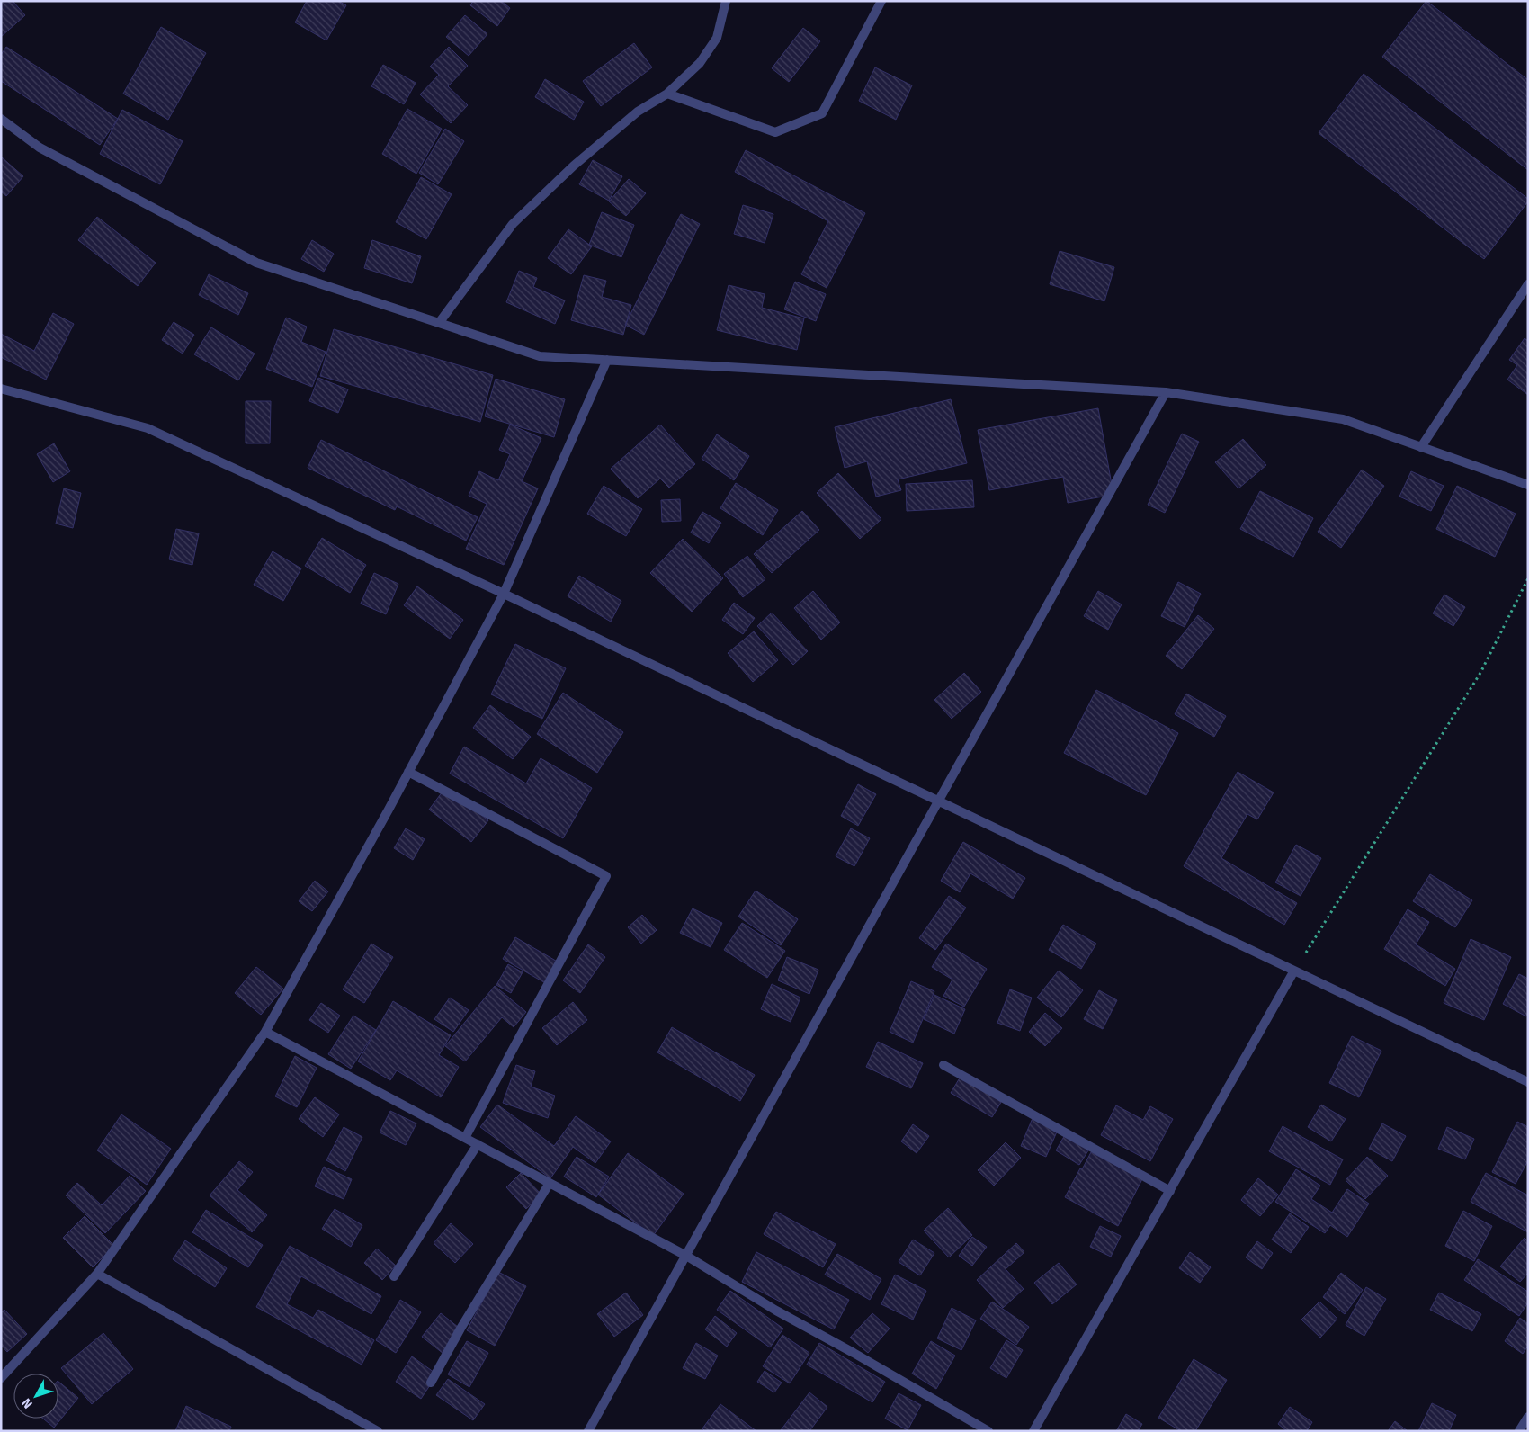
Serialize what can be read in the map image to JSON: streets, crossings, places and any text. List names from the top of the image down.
{
  "north": "bottom left"
}
